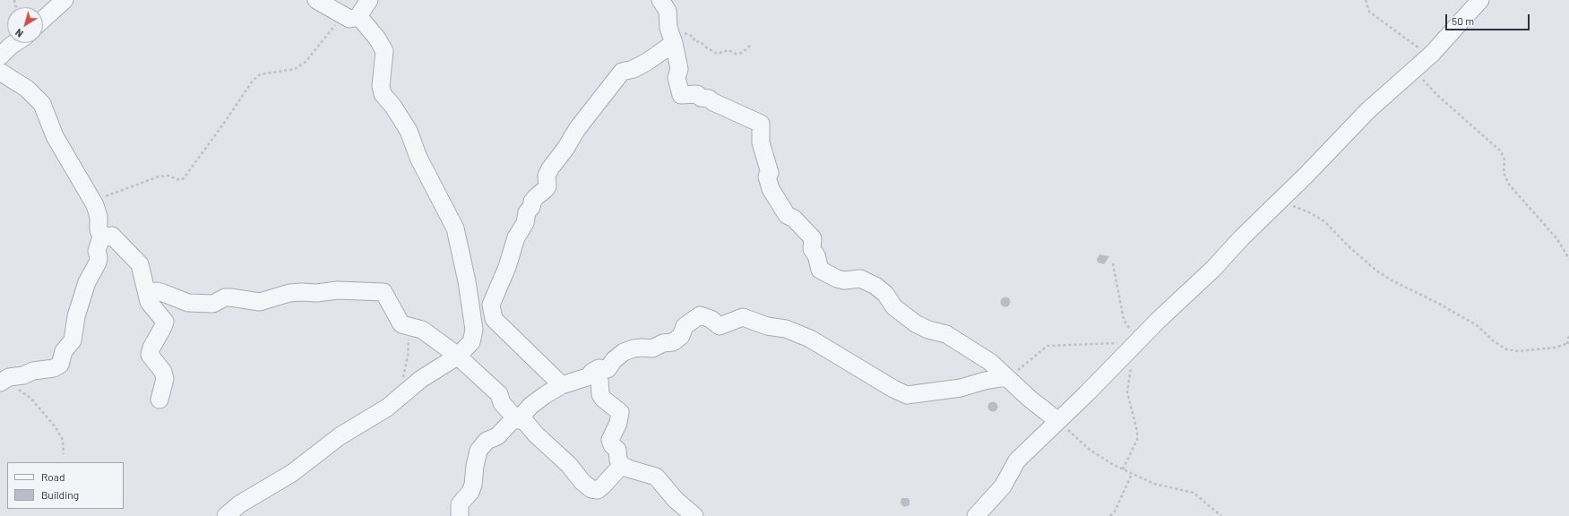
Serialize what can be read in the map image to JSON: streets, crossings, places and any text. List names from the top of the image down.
{
  "legend": ["Road", "Building"],
  "scale_bar": "50 m",
  "north": "bottom left"
}
